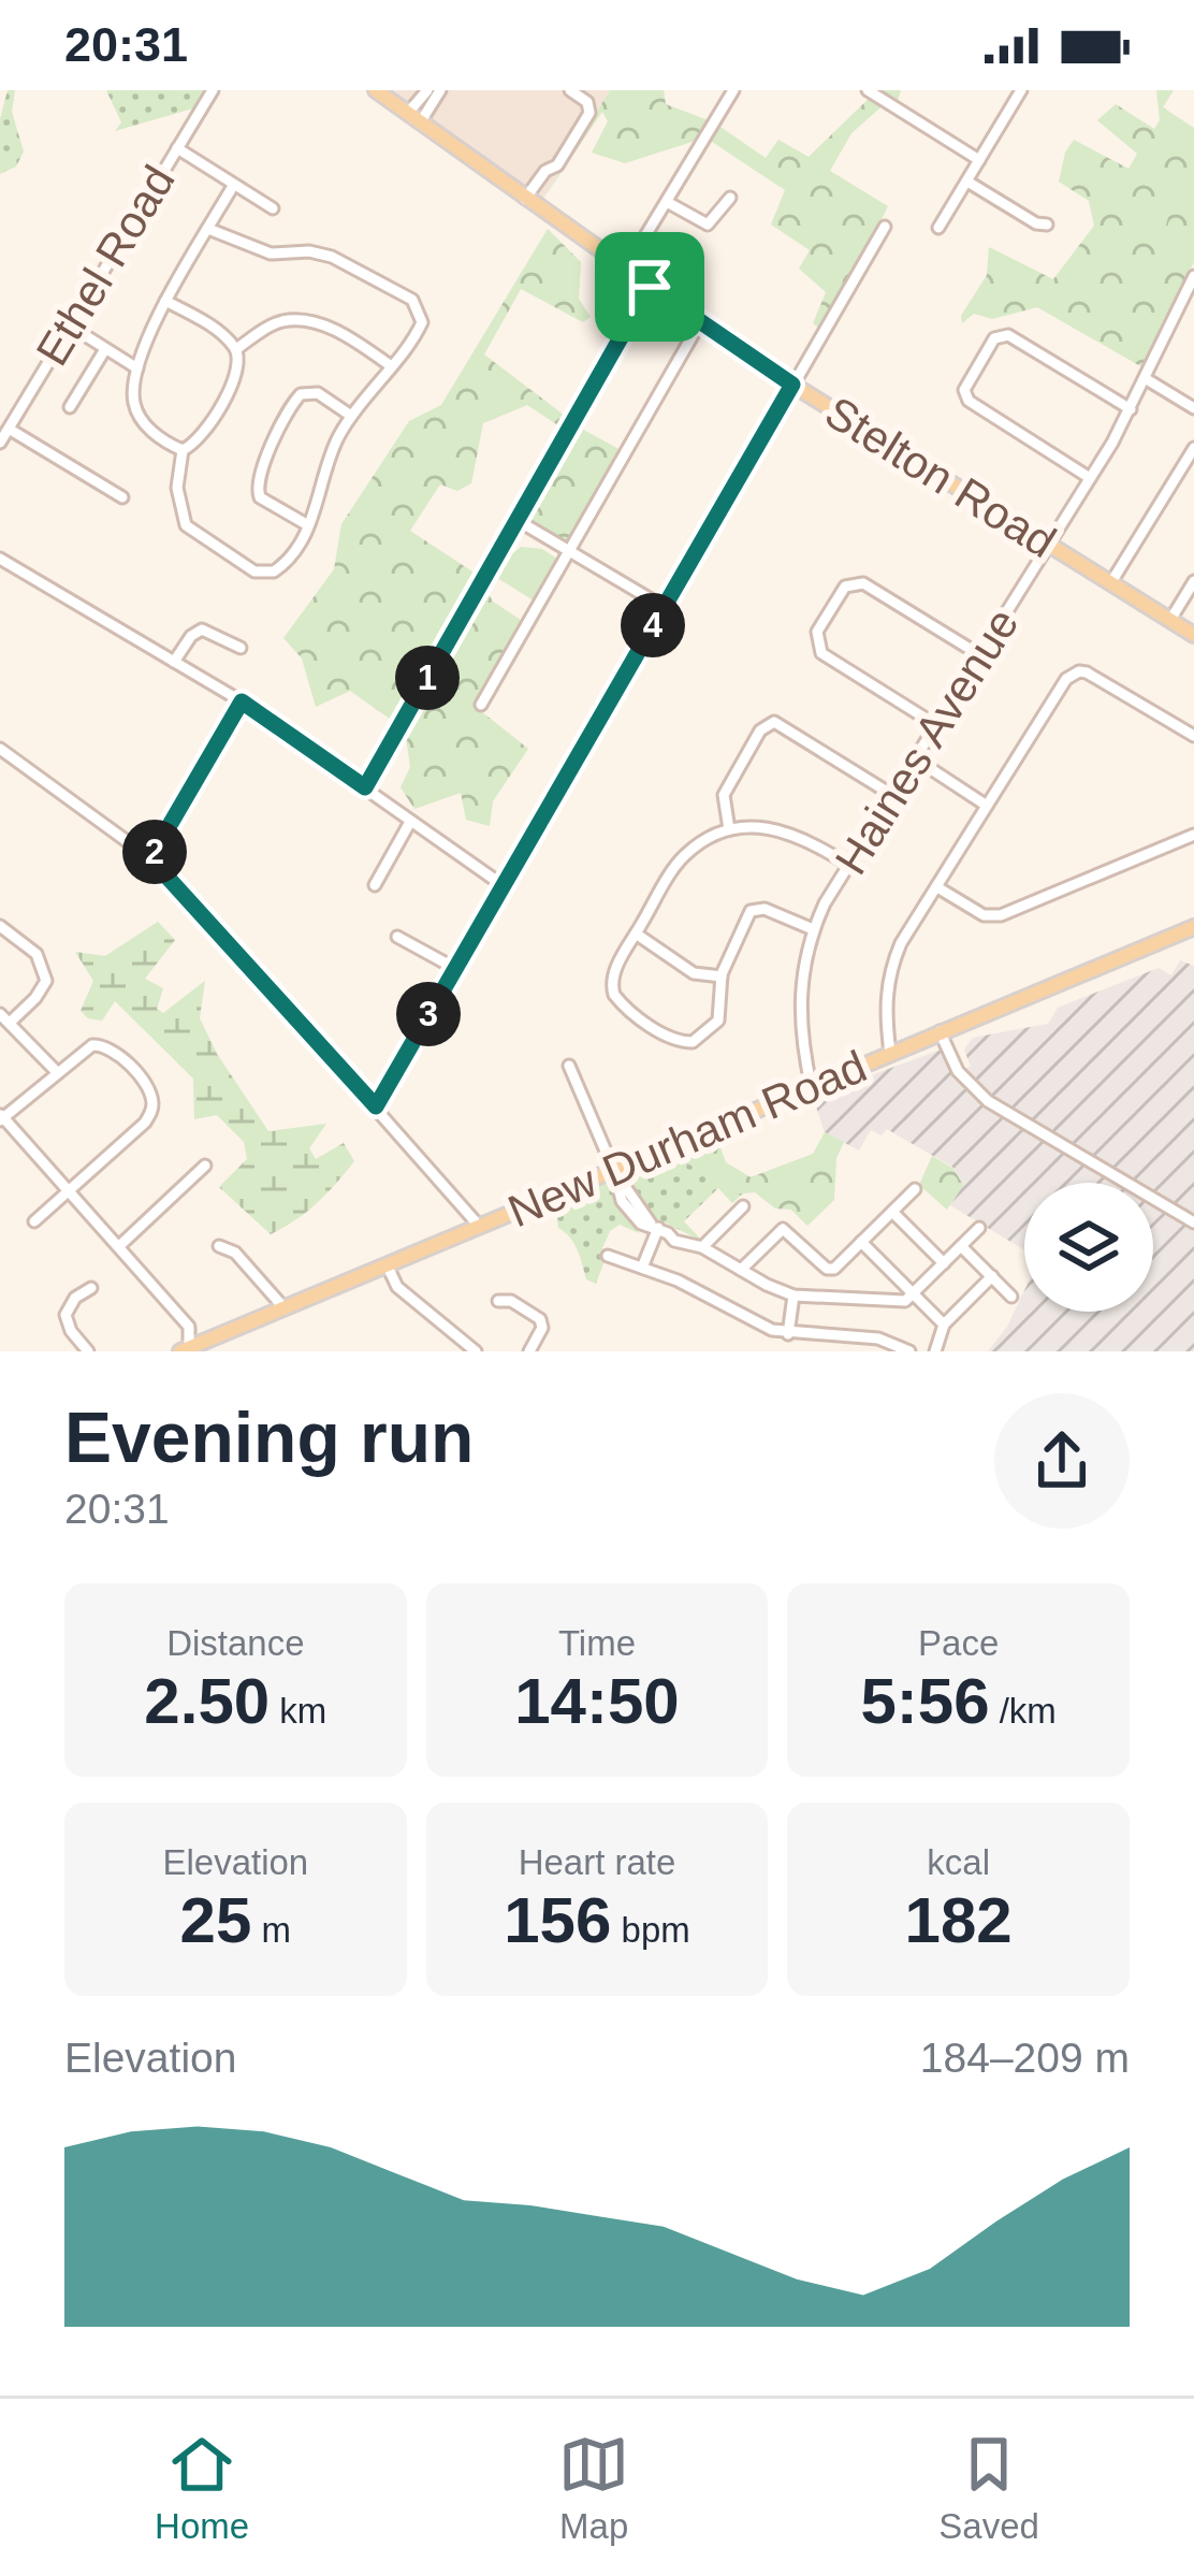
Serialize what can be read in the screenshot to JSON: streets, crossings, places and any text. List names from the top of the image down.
{
  "streets": {
    "main road": ["Stelton Road", "New Durham Road"],
    "street": ["Ethel Road", "Haines Avenue"]
  },
  "crossings": [
    ["Stelton Road", "Haines Avenue"],
    ["Haines Avenue", "New Durham Road"]
  ],
  "page": {
    "status": "20:31",
    "pins": [
      "4",
      "1",
      "2",
      "3"
    ],
    "heading": ["Evening run", "20:31"],
    "stats": [
      ["Distance", "2.50 km"],
      ["Time", "14:50"],
      ["Pace", "5:56 /km"],
      ["Elevation", "25 m"],
      ["Heart rate", "156 bpm"],
      ["kcal", "182"]
    ],
    "chart": ["Elevation", "184–209 m"],
    "tabs": ["Home", "Map", "Saved"]
  }
}
